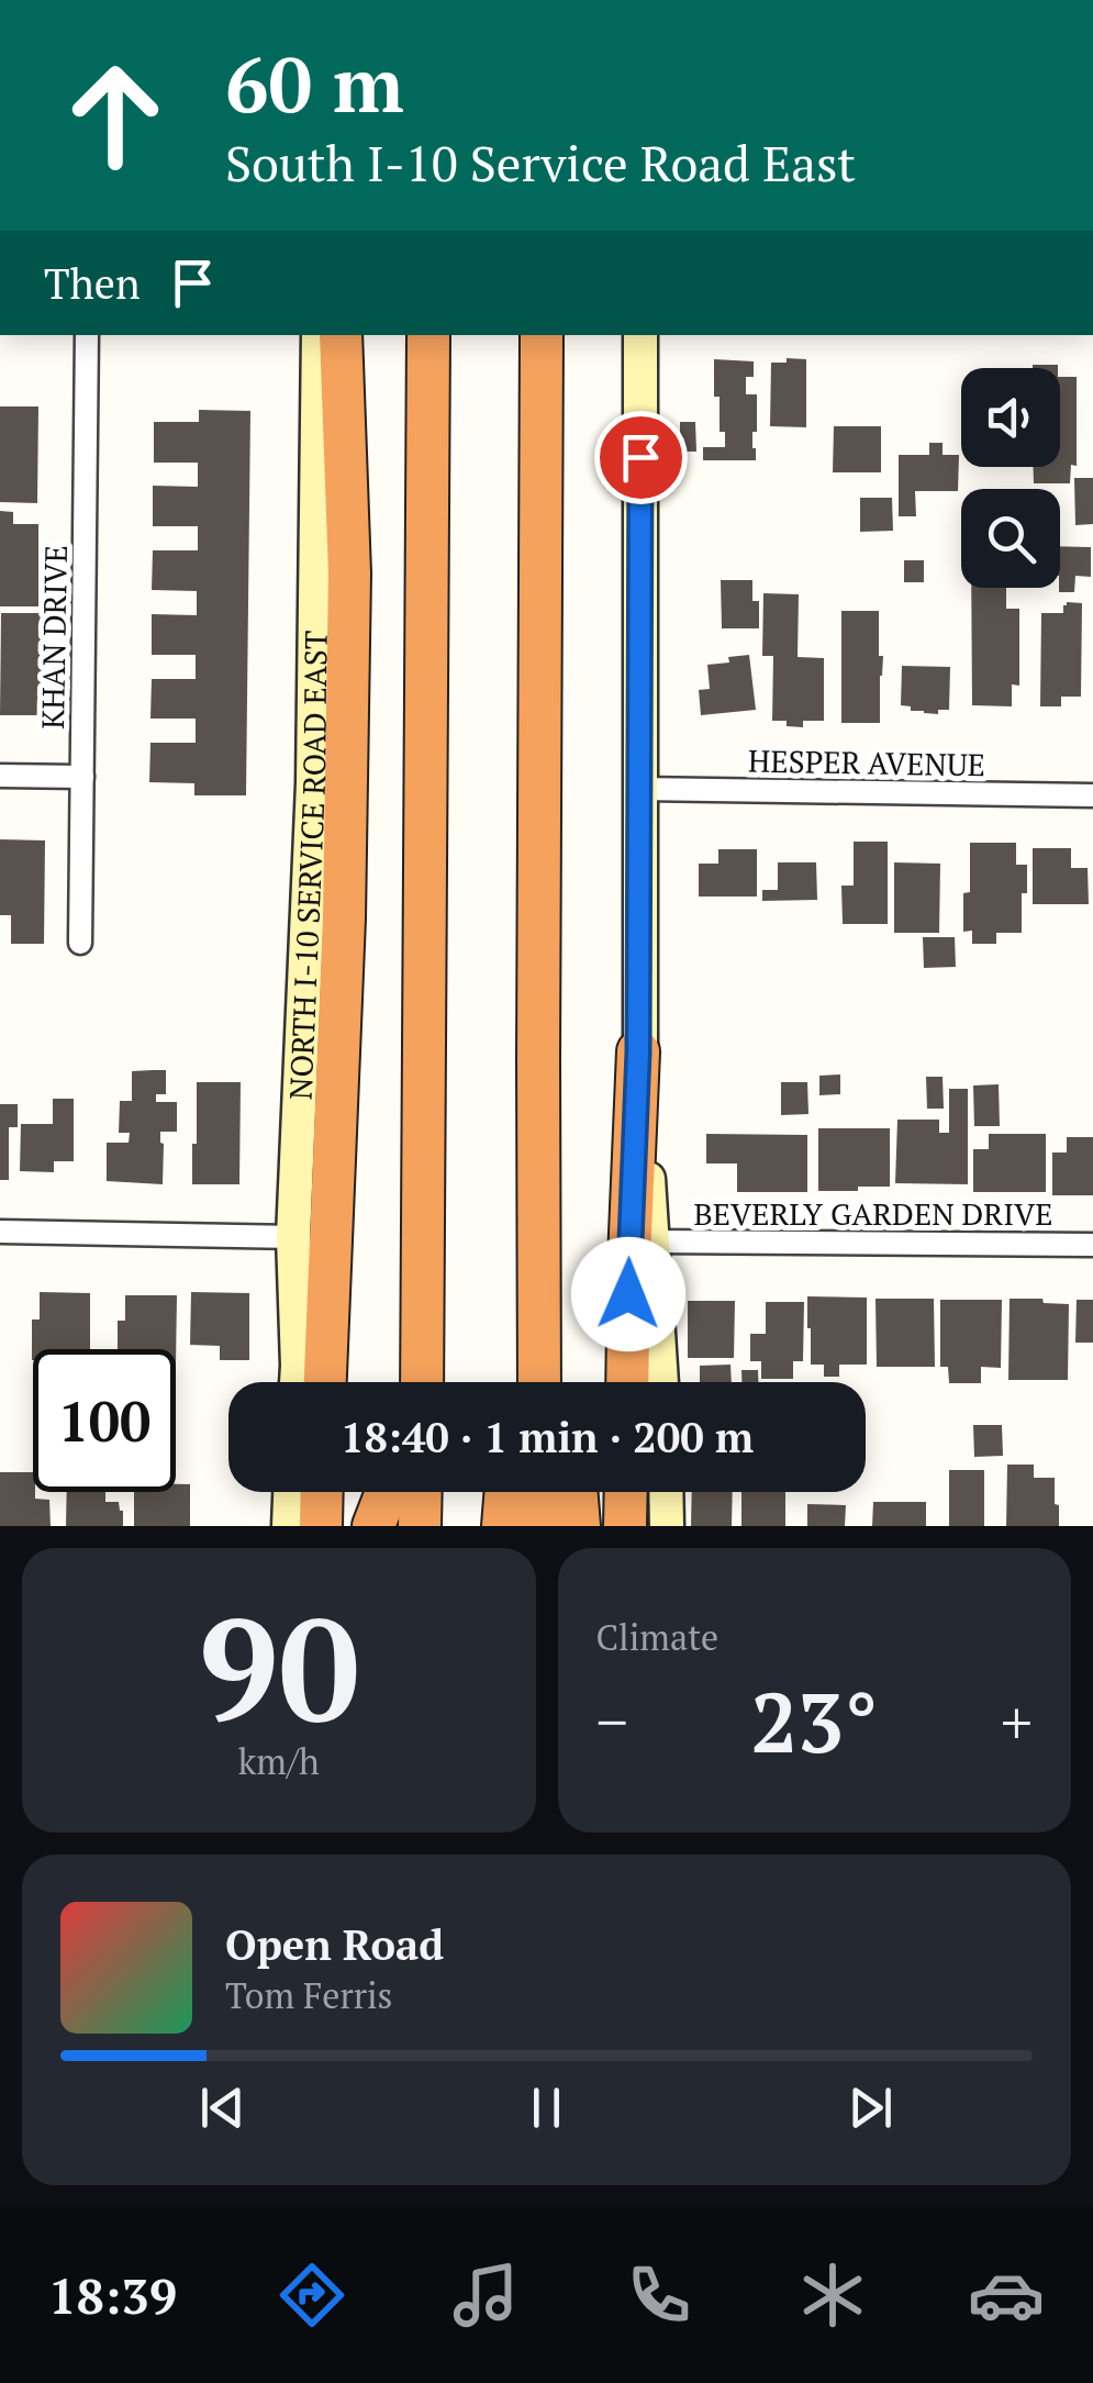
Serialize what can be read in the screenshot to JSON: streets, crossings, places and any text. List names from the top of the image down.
{
  "streets": {
    "street": [
      "KHAN DRIVE",
      "HESPER AVENUE",
      "NORTH I-10 SERVICE ROAD EAST",
      "BEVERLY GARDEN DRIVE"
    ]
  },
  "page": {
    "turn": ["60 m", "South I-10 Service Road East"],
    "then": "Then",
    "limit": "100",
    "trip": "18:40 · 1 min · 200 m",
    "tile": [
      ["90", "km/h"],
      "Climate"
    ],
    "heat": ["−", "23°", "+"],
    "song": ["Open Road", "Tom Ferris"],
    "tabs": "18:39"
  }
}
